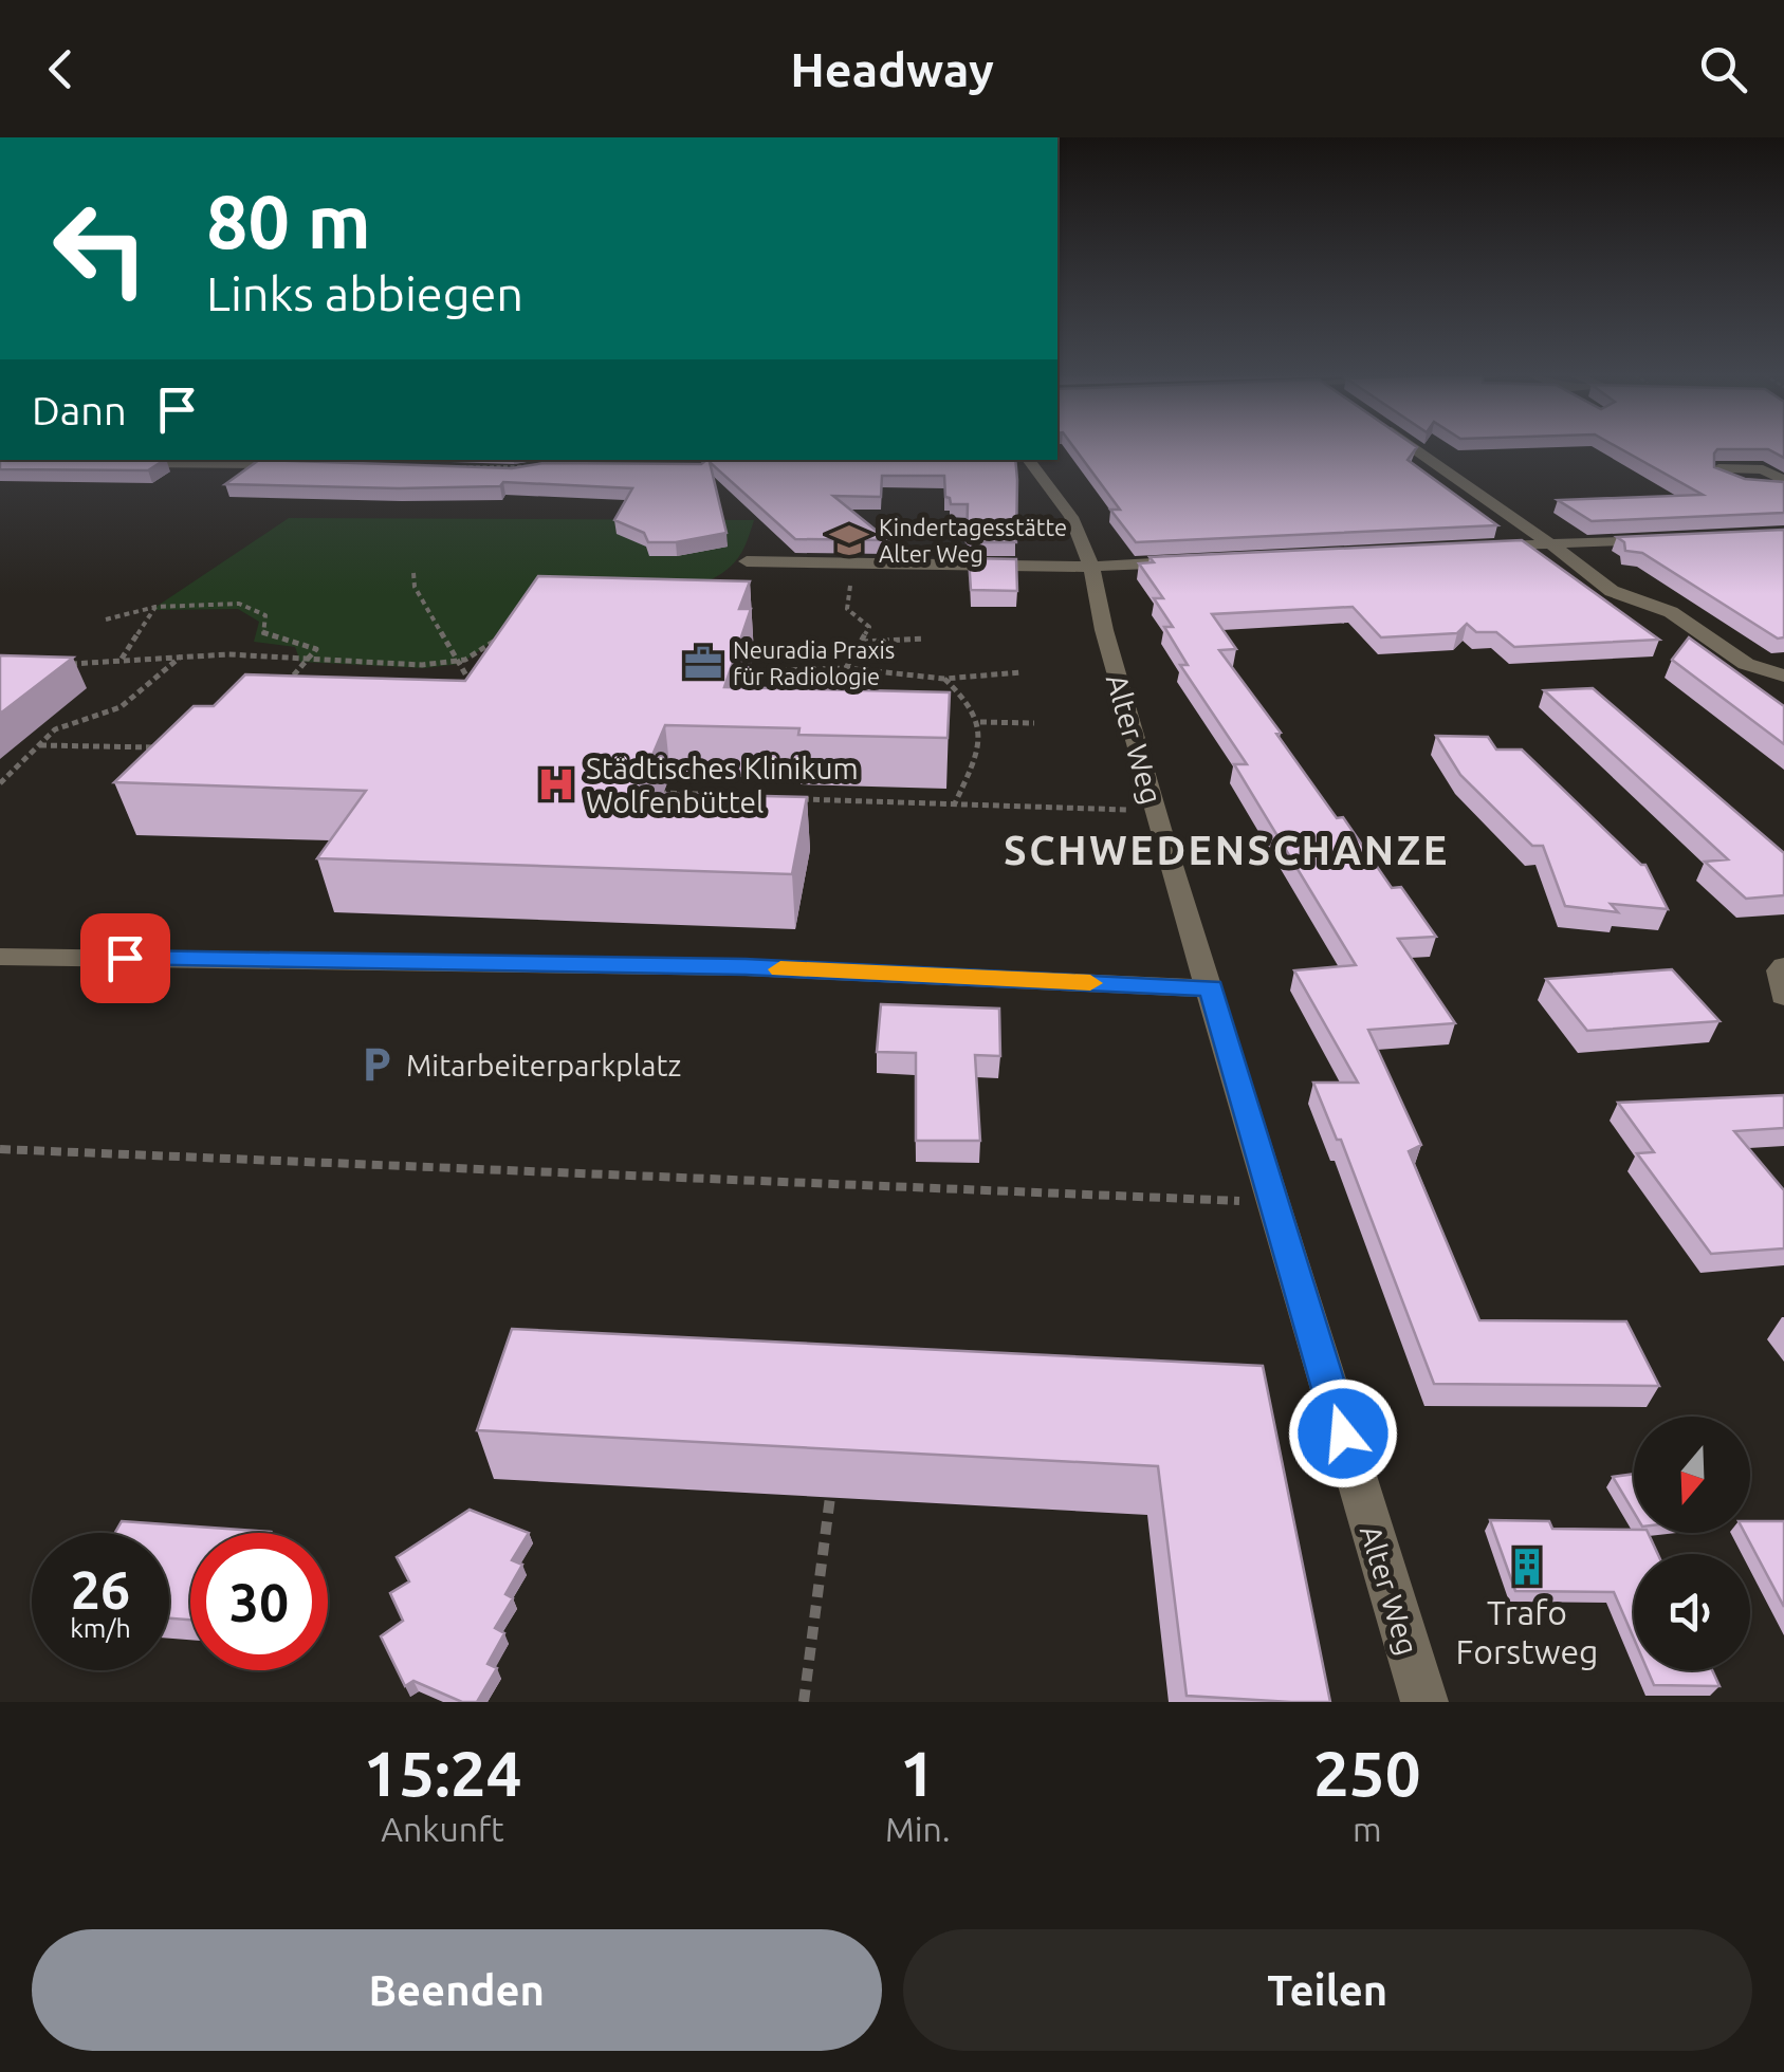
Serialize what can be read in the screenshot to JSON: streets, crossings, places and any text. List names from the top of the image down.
{
  "streets": {
    "street": ["Alter Weg"]
  },
  "districts": ["SCHWEDENSCHANZE"],
  "places": {
    "school or university": ["Kindertagesstätte Alter Weg"],
    "office": ["Neuradia Praxis für Radiologie"],
    "hospital": ["Städtisches Klinikum Wolfenbüttel"],
    "parking": ["Mitarbeiterparkplatz"],
    "building": ["Trafo Forstweg"]
  },
  "north": "bottom",
  "page": {
    "header": "Headway",
    "turn": ["80 m", "Links abbiegen"],
    "then": "Dann",
    "speed": "26 km/h",
    "limit": "30",
    "eta": [
      "15:24",
      "Ankunft",
      "1",
      "Min.",
      "250",
      "m"
    ],
    "buttons": ["Beenden", "Teilen"]
  }
}
